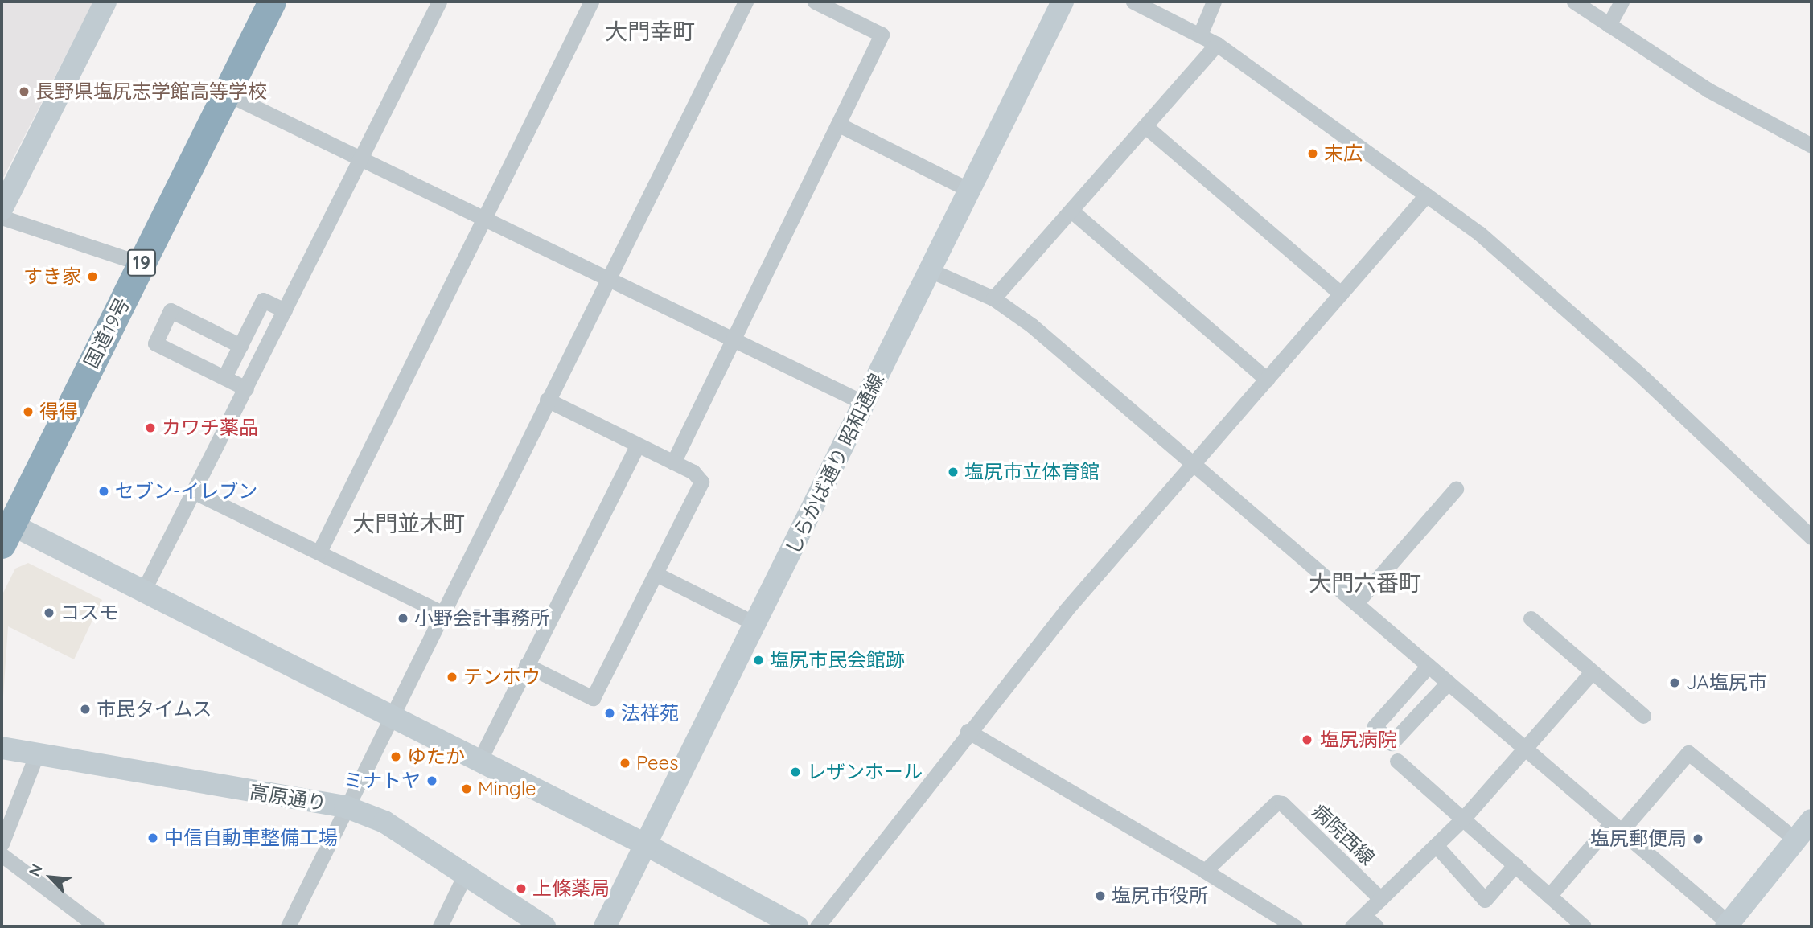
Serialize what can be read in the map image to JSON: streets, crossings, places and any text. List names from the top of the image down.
{
  "streets": {
    "highway": ["19", "国道19号"],
    "street": ["しらかば通り 昭和通線", "高原通り", "病院西線"]
  },
  "districts": ["大門幸町", "大門並木町", "大門六番町"],
  "places": [
    "長野県塩尻志学館高等学校",
    "末広",
    "すき家",
    "得得",
    "カワチ薬品",
    "塩尻市立体育館",
    "セブン-イレブン",
    "コスモ",
    "小野会計事務所",
    "塩尻市民会館跡",
    "テンホウ",
    "JA塩尻市",
    "市民タイムス",
    "法祥苑",
    "塩尻病院",
    "ゆたか",
    "Pees",
    "レザンホール",
    "ミナトヤ",
    "Mingle",
    "中信自動車整備工場",
    "塩尻郵便局",
    "上條薬局",
    "塩尻市役所"
  ],
  "north": "top left"
}
